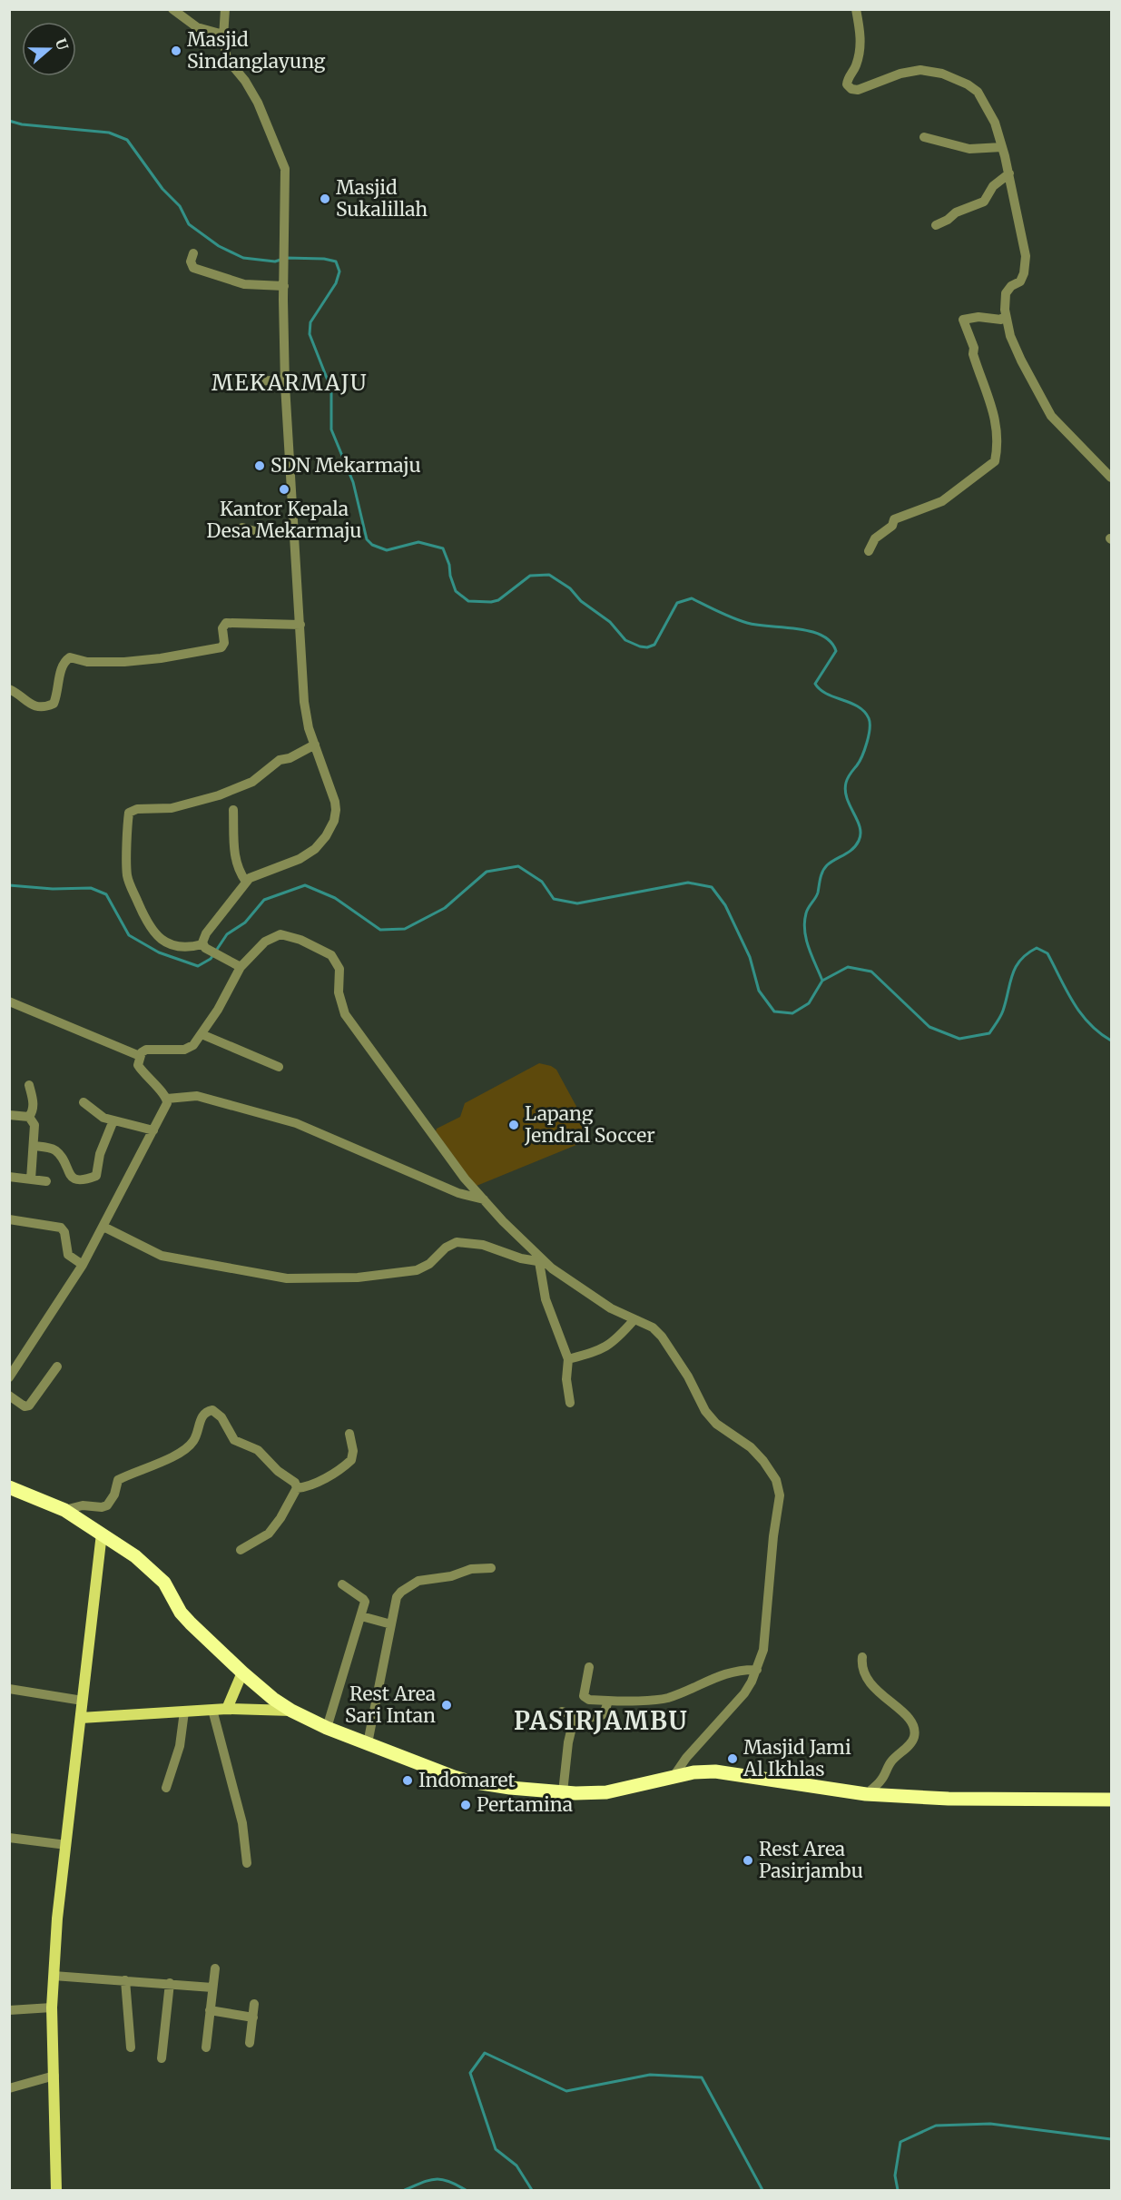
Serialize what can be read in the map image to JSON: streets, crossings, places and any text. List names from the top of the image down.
{
  "districts": ["MEKARMAJU", "PASIRJAMBU"],
  "places": [
    "Masjid Sindanglayung",
    "Masjid Sukalillah",
    "SDN Mekarmaju",
    "Kantor Kepala Desa Mekarmaju",
    "Lapang Jendral Soccer",
    "Rest Area Sari Intan",
    "Masjid Jami Al Ikhlas",
    "Indomaret",
    "Pertamina",
    "Rest Area Pasirjambu"
  ],
  "north": "right"
}
